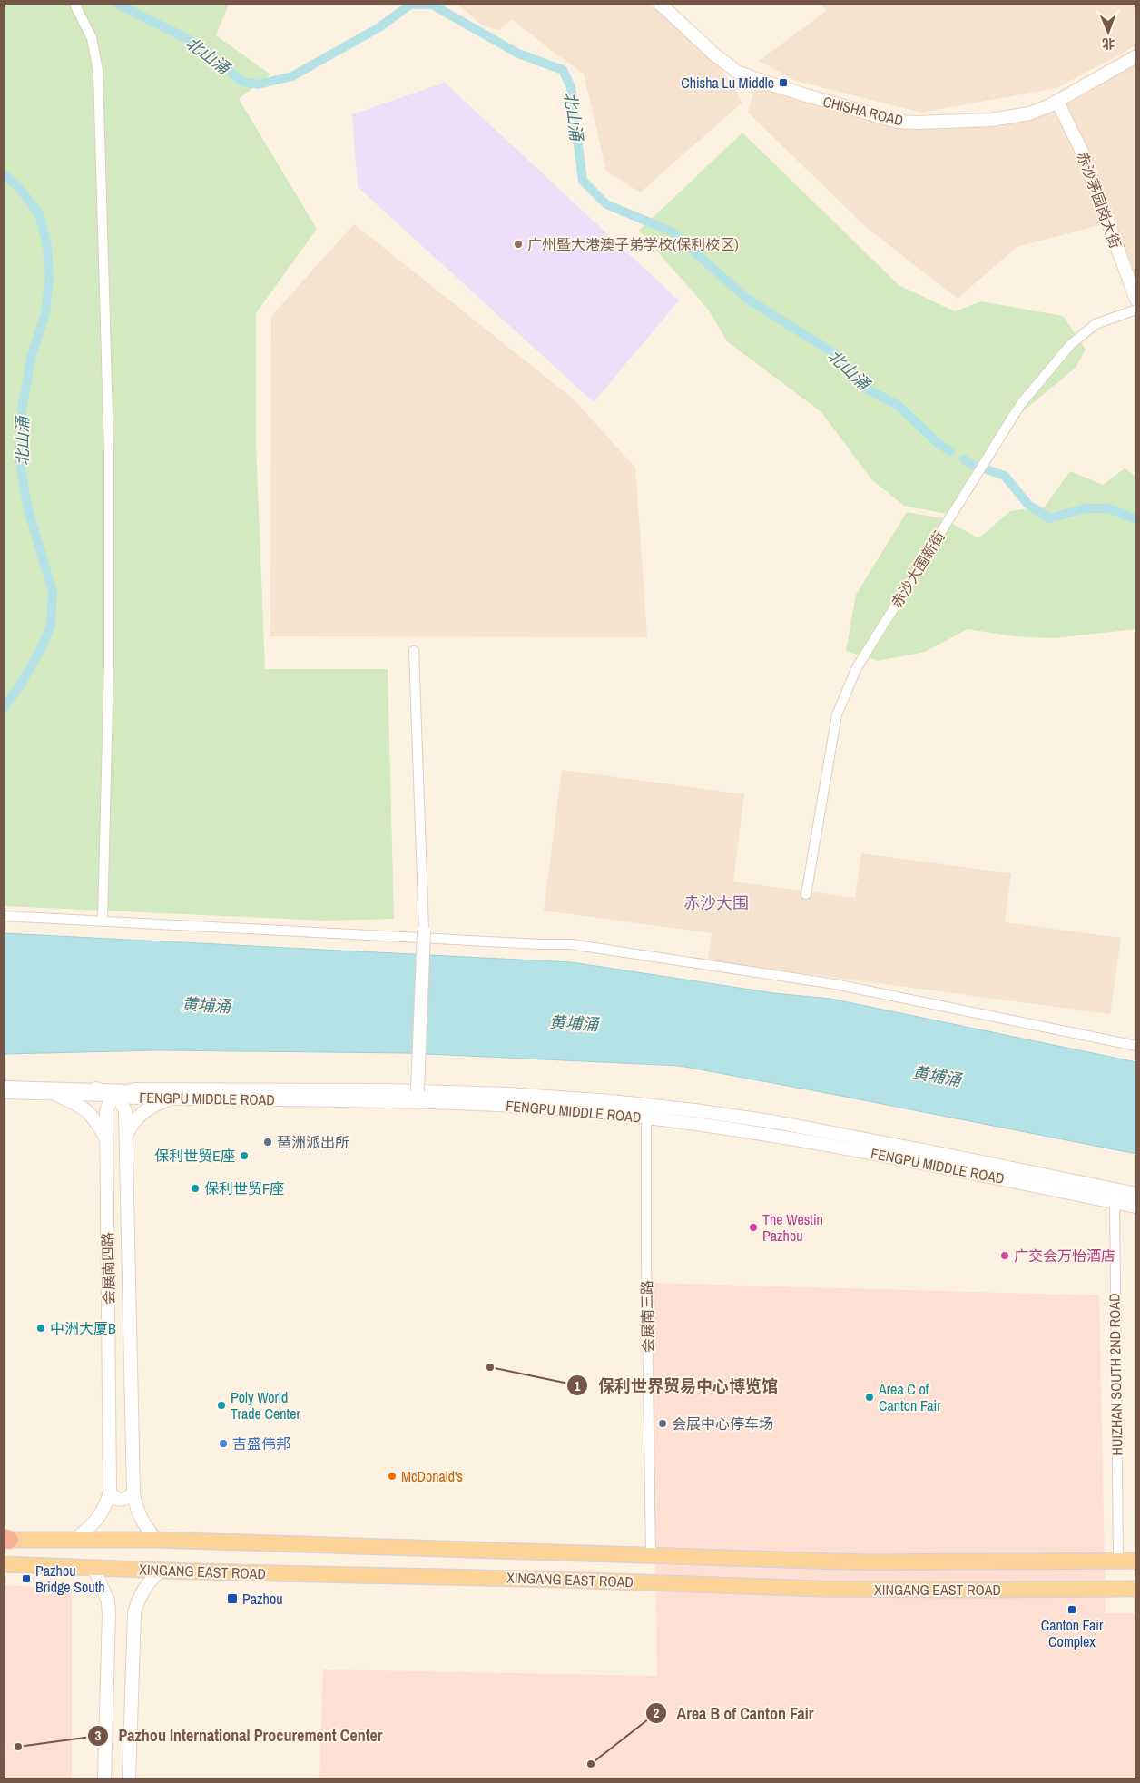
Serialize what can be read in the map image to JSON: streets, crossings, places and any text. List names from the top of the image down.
{
  "streets": {
    "main road": ["XINGANG EAST ROAD"],
    "street": [
      "CHISHA ROAD",
      "赤沙茅园岗大街",
      "赤沙大围新街",
      "FENGPU MIDDLE ROAD",
      "会展南四路",
      "会展南三路",
      "HUIZHAN SOUTH 2ND ROAD"
    ]
  },
  "crossings": [
    ["CHISHA ROAD", "赤沙茅园岗大街"],
    ["FENGPU MIDDLE ROAD", "会展南四路"],
    ["FENGPU MIDDLE ROAD", "会展南三路"],
    ["FENGPU MIDDLE ROAD", "HUIZHAN SOUTH 2ND ROAD"],
    ["会展南四路", "XINGANG EAST ROAD"],
    ["会展南三路", "XINGANG EAST ROAD"],
    ["HUIZHAN SOUTH 2ND ROAD", "XINGANG EAST ROAD"]
  ],
  "districts": ["赤沙大围"],
  "water": ["北山涌", "黄埔涌"],
  "places": {
    "transit": [
      "Chisha Lu Middle",
      "Pazhou Bridge South",
      "Pazhou",
      "Canton Fair Complex"
    ],
    "other": [
      "广州暨大港澳子弟学校(保利校区)",
      "琶洲派出所",
      "保利世贸E座",
      "保利世贸F座",
      "The Westin Pazhou",
      "广交会万怡酒店",
      "中洲大厦B",
      "保利世界贸易中心博览馆",
      "Area C of Canton Fair",
      "Poly World Trade Center",
      "会展中心停车场",
      "吉盛伟邦",
      "McDonald's",
      "Pazhou International Procurement Center",
      "Area B of Canton Fair"
    ]
  },
  "north": "bottom"
}
